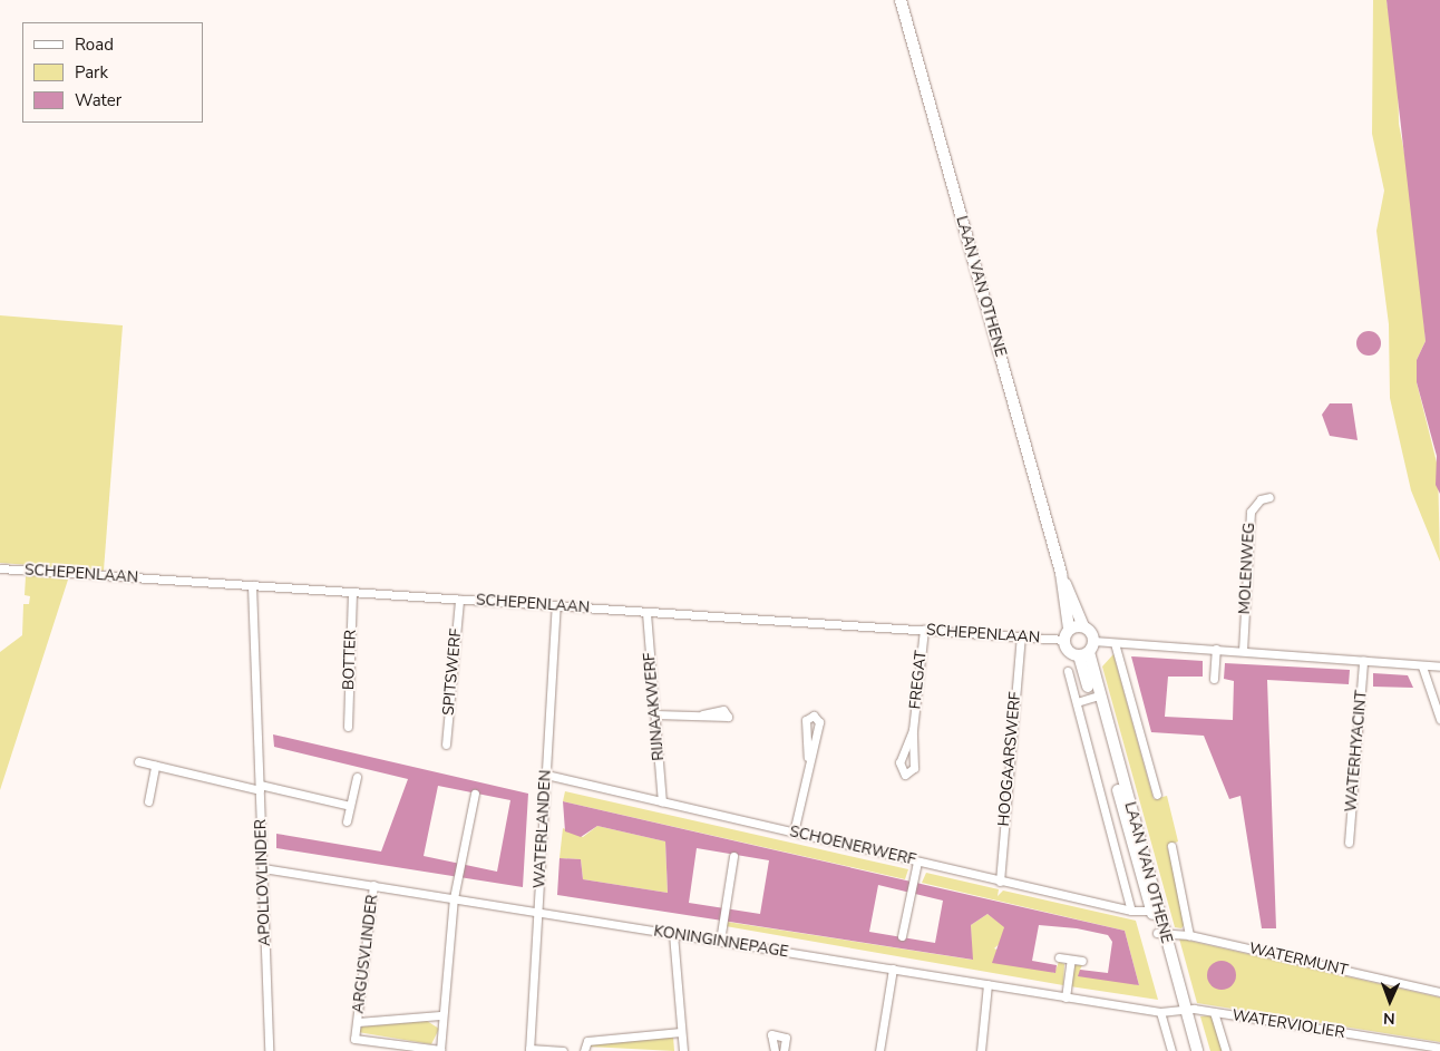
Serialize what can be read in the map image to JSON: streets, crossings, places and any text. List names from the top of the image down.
{
  "streets": {
    "street": [
      "LAAN VAN OTHENE",
      "MOLENWEG",
      "SCHEPENLAAN",
      "BOTTER",
      "SPITSWERF",
      "FREGAT",
      "RIJNAAKWERF",
      "WATERHYACINT",
      "HOOGAARSWERF",
      "WATERLANDEN",
      "SCHOENERWERF",
      "APOLLOVLINDER",
      "KONINGINNEPAGE",
      "ARGUSVLINDER",
      "WATERMUNT",
      "WATERVIOLIER"
    ]
  },
  "crossings": [
    ["LAAN VAN OTHENE", "SCHEPENLAAN"],
    ["LAAN VAN OTHENE", "SCHOENERWERF"],
    ["LAAN VAN OTHENE", "KONINGINNEPAGE"],
    ["LAAN VAN OTHENE", "WATERMUNT"],
    ["LAAN VAN OTHENE", "WATERVIOLIER"],
    ["SCHEPENLAAN", "BOTTER"],
    ["SCHEPENLAAN", "SPITSWERF"],
    ["SCHEPENLAAN", "FREGAT"],
    ["SCHEPENLAAN", "RIJNAAKWERF"],
    ["SCHEPENLAAN", "HOOGAARSWERF"],
    ["SCHEPENLAAN", "WATERLANDEN"],
    ["SCHEPENLAAN", "APOLLOVLINDER"],
    ["RIJNAAKWERF", "SCHOENERWERF"],
    ["HOOGAARSWERF", "SCHOENERWERF"],
    ["WATERLANDEN", "SCHOENERWERF"],
    ["WATERLANDEN", "KONINGINNEPAGE"],
    ["APOLLOVLINDER", "KONINGINNEPAGE"],
    ["KONINGINNEPAGE", "ARGUSVLINDER"],
    ["KONINGINNEPAGE", "WATERVIOLIER"]
  ],
  "legend": ["Road", "Park", "Water"],
  "north": "bottom"
}
